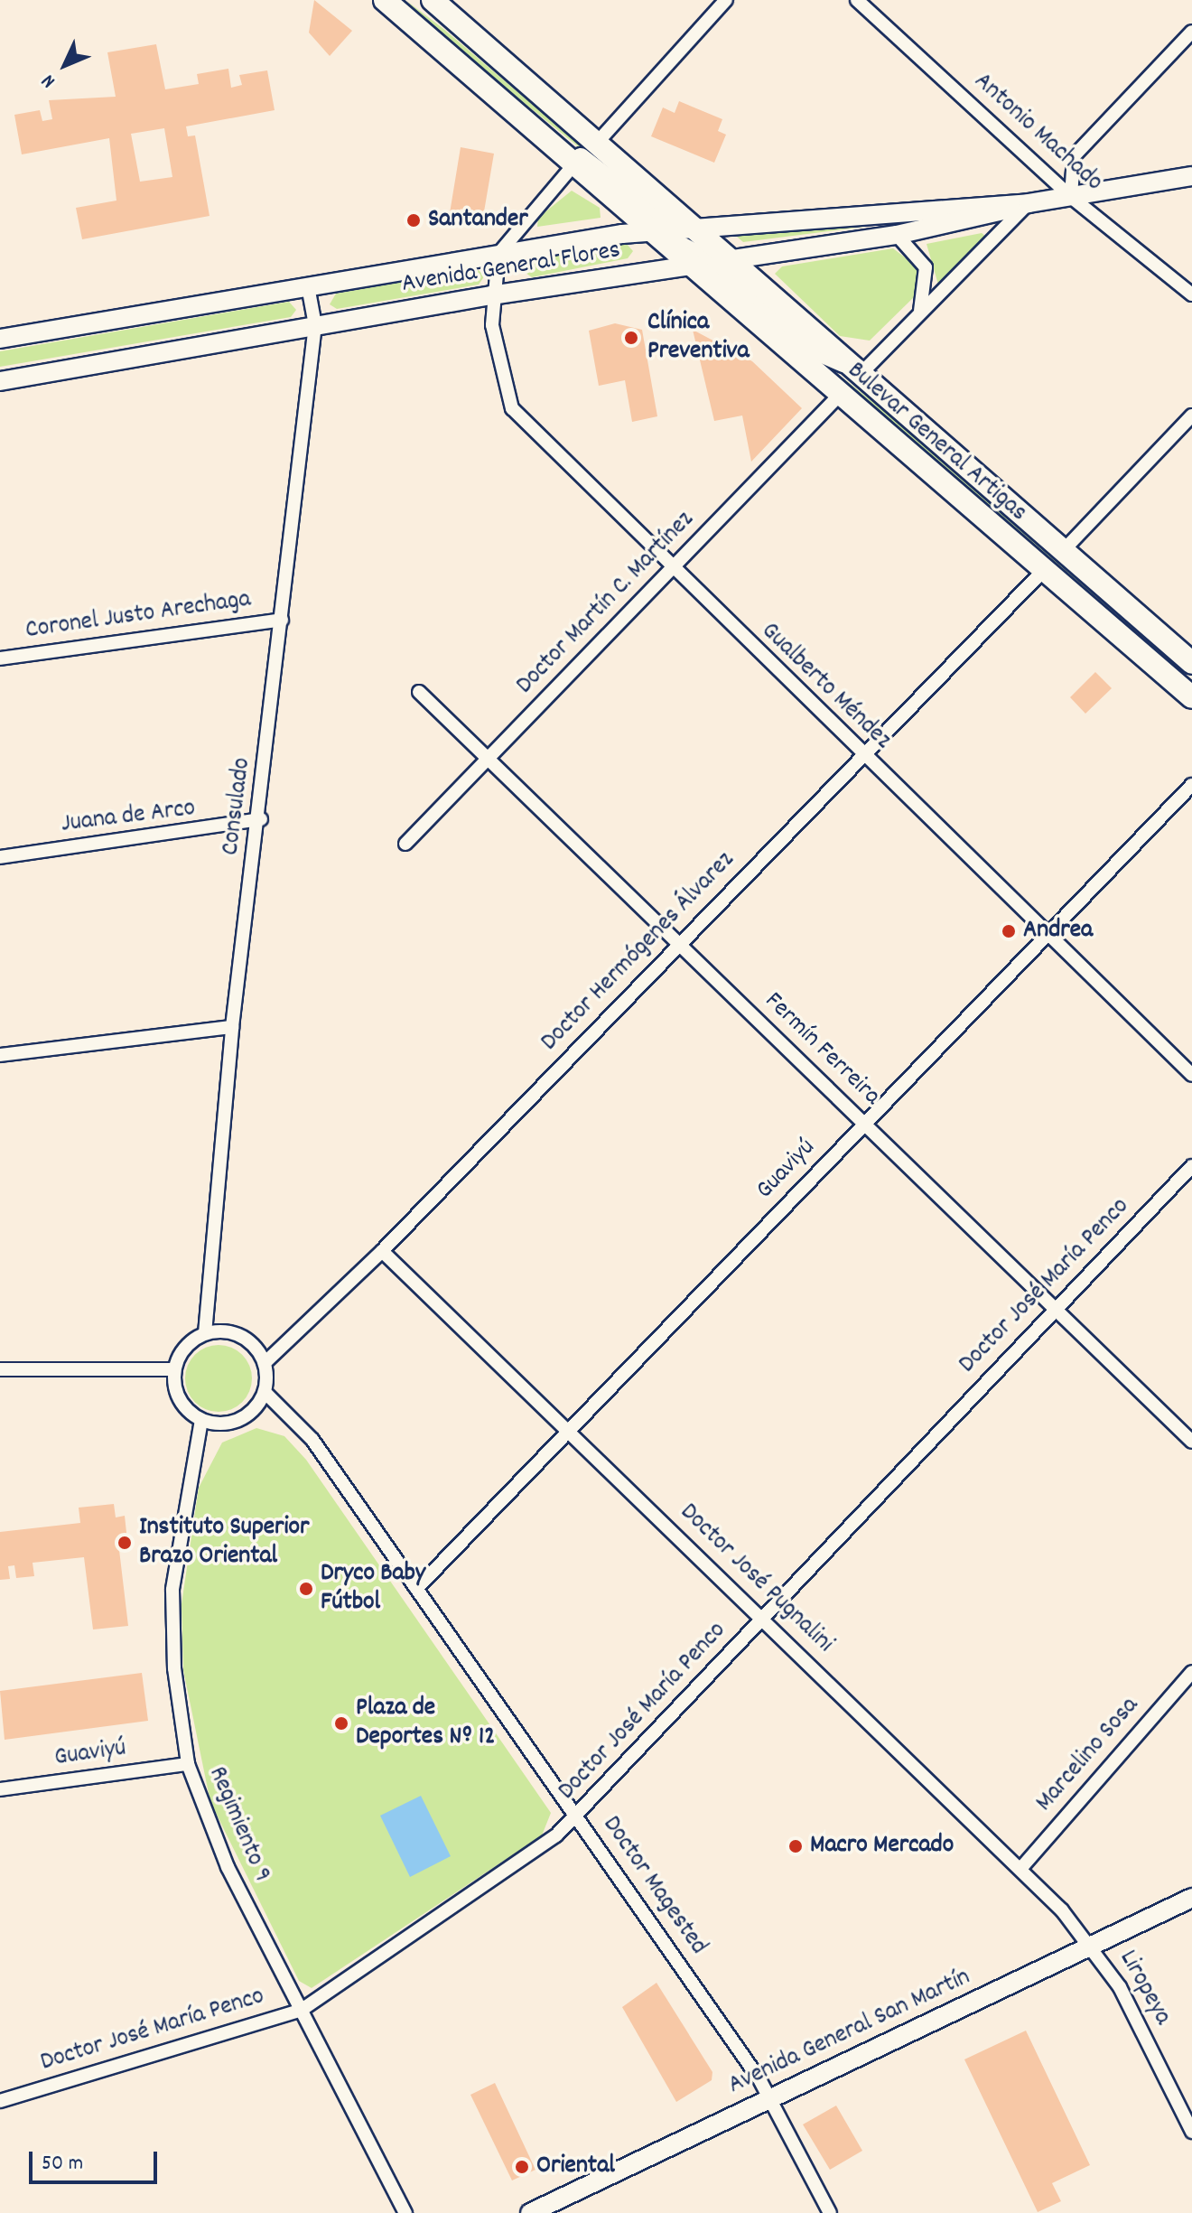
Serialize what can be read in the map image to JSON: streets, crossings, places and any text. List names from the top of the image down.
{
  "streets": {
    "main road": ["Avenida General Flores", "Bulevar General Artigas", "Avenida General San Martín"],
    "street": [
      "Antonio Machado",
      "Doctor Martín C. Martínez",
      "Coronel Justo Arechaga",
      "Gualberto Méndez",
      "Consulado",
      "Juana de Arco",
      "Doctor Hermógenes Álvarez",
      "Fermín Ferreira",
      "Guaviyú",
      "Doctor José María Penco",
      "Doctor José Pugnalini",
      "Marcelino Sosa",
      "Regimiento 9",
      "Doctor Magested",
      "Liropeya"
    ]
  },
  "crossings": [
    ["Antonio Machado", "Avenida General Flores"],
    ["Avenida General Flores", "Bulevar General Artigas"],
    ["Avenida General Flores", "Gualberto Méndez"],
    ["Avenida General Flores", "Consulado"],
    ["Bulevar General Artigas", "Doctor Martín C. Martínez"],
    ["Bulevar General Artigas", "Doctor Hermógenes Álvarez"],
    ["Doctor Martín C. Martínez", "Gualberto Méndez"],
    ["Doctor Martín C. Martínez", "Fermín Ferreira"],
    ["Coronel Justo Arechaga", "Consulado"],
    ["Gualberto Méndez", "Doctor Hermógenes Álvarez"],
    ["Gualberto Méndez", "Guaviyú"],
    ["Consulado", "Juana de Arco"],
    ["Consulado", "Doctor Hermógenes Álvarez"],
    ["Consulado", "Regimiento 9"],
    ["Consulado", "Doctor Magested"],
    ["Doctor Hermógenes Álvarez", "Fermín Ferreira"],
    ["Doctor Hermógenes Álvarez", "Doctor José Pugnalini"],
    ["Doctor Hermógenes Álvarez", "Regimiento 9"],
    ["Doctor Hermógenes Álvarez", "Doctor Magested"],
    ["Fermín Ferreira", "Guaviyú"],
    ["Fermín Ferreira", "Doctor José María Penco"],
    ["Guaviyú", "Doctor José Pugnalini"],
    ["Guaviyú", "Regimiento 9"],
    ["Guaviyú", "Doctor Magested"],
    ["Doctor José María Penco", "Doctor José Pugnalini"],
    ["Doctor José María Penco", "Regimiento 9"],
    ["Doctor José María Penco", "Doctor Magested"],
    ["Doctor José Pugnalini", "Marcelino Sosa"],
    ["Doctor José Pugnalini", "Liropeya"],
    ["Doctor José Pugnalini", "Avenida General San Martín"],
    ["Regimiento 9", "Doctor Magested"],
    ["Doctor Magested", "Avenida General San Martín"],
    ["Liropeya", "Avenida General San Martín"]
  ],
  "places": [
    "Santander",
    "Clínica Preventiva",
    "Andrea",
    "Instituto Superior Brazo Oriental",
    "Dryco Baby Fútbol",
    "Plaza de Deportes Nº 12",
    "Macro Mercado",
    "Oriental"
  ],
  "scale_bar": "50 m",
  "north": "bottom left"
}
